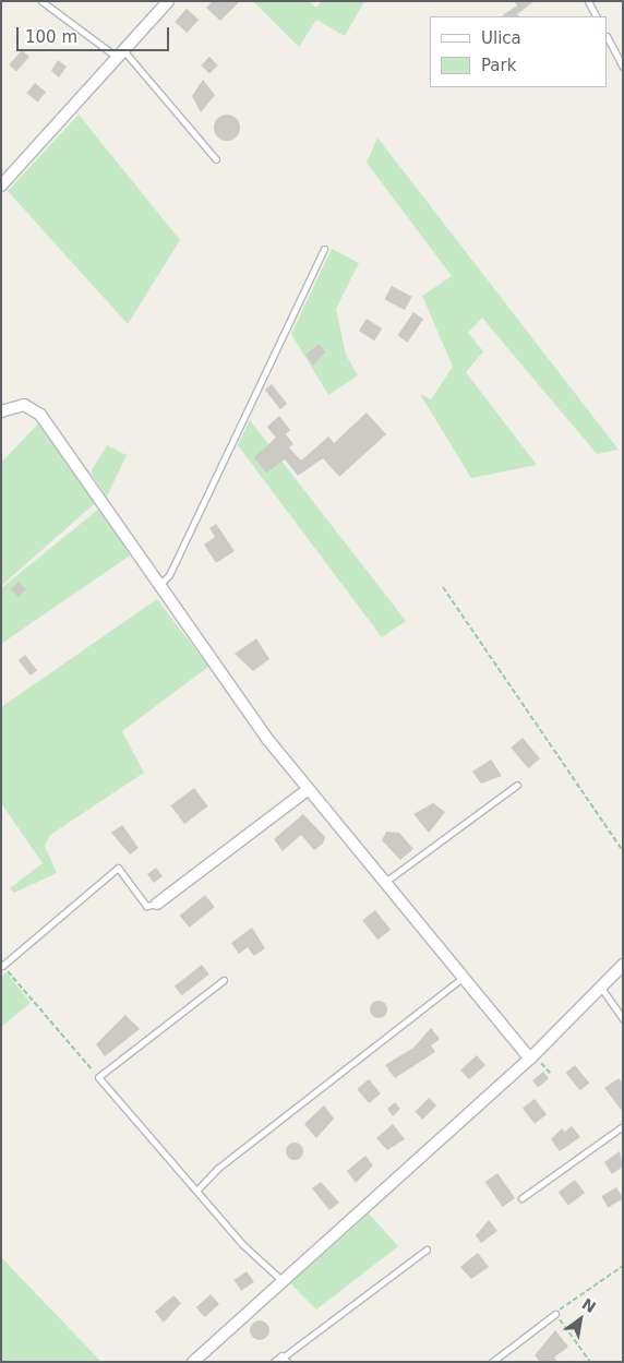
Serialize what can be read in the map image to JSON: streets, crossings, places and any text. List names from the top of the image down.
{
  "legend": ["Ulica", "Park"],
  "scale_bar": "100 m",
  "north": "top right"
}
